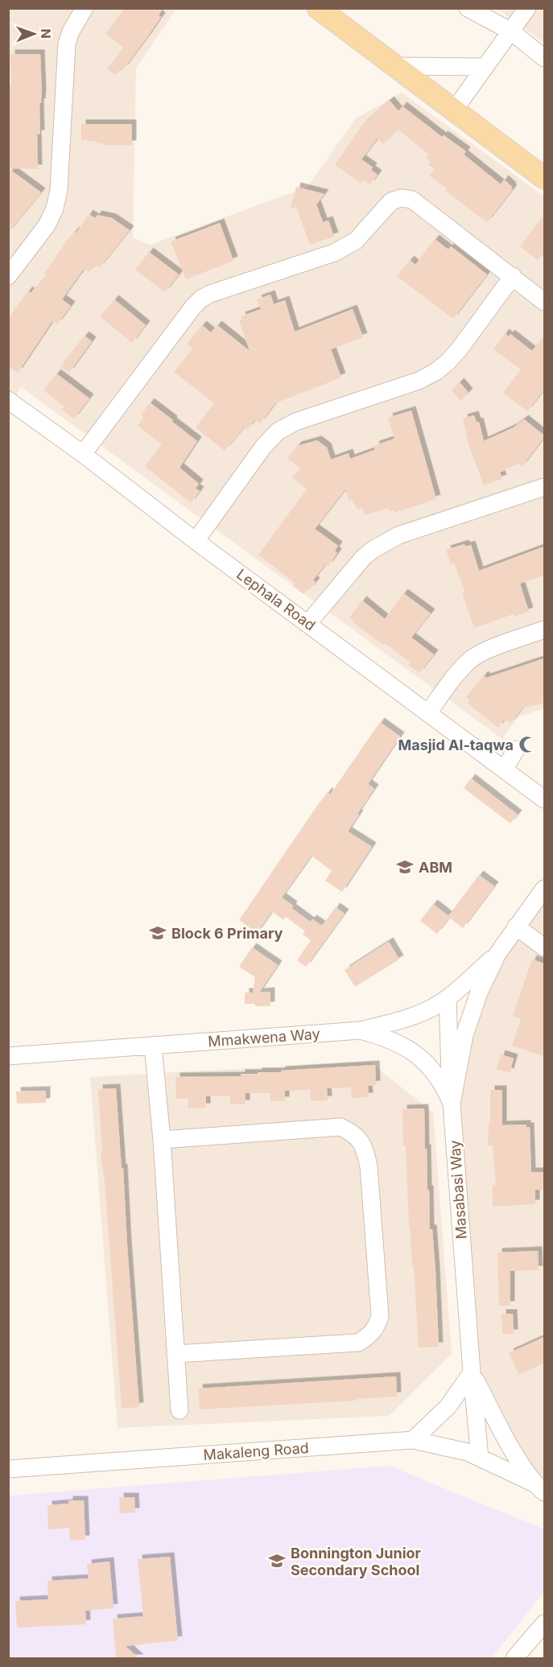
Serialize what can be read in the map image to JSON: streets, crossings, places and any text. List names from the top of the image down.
{
  "streets": {
    "street": [
      "Lephala Road",
      "Mmakwena Way",
      "Masabasi Way",
      "Makaleng Road"
    ]
  },
  "crossings": [
    ["Mmakwena Way", "Masabasi Way"],
    ["Masabasi Way", "Makaleng Road"]
  ],
  "places": {
    "mosque": ["Masjid Al-taqwa"],
    "school or university": ["ABM", "Block 6 Primary", "Bonnington Junior Secondary School"]
  },
  "north": "right"
}
